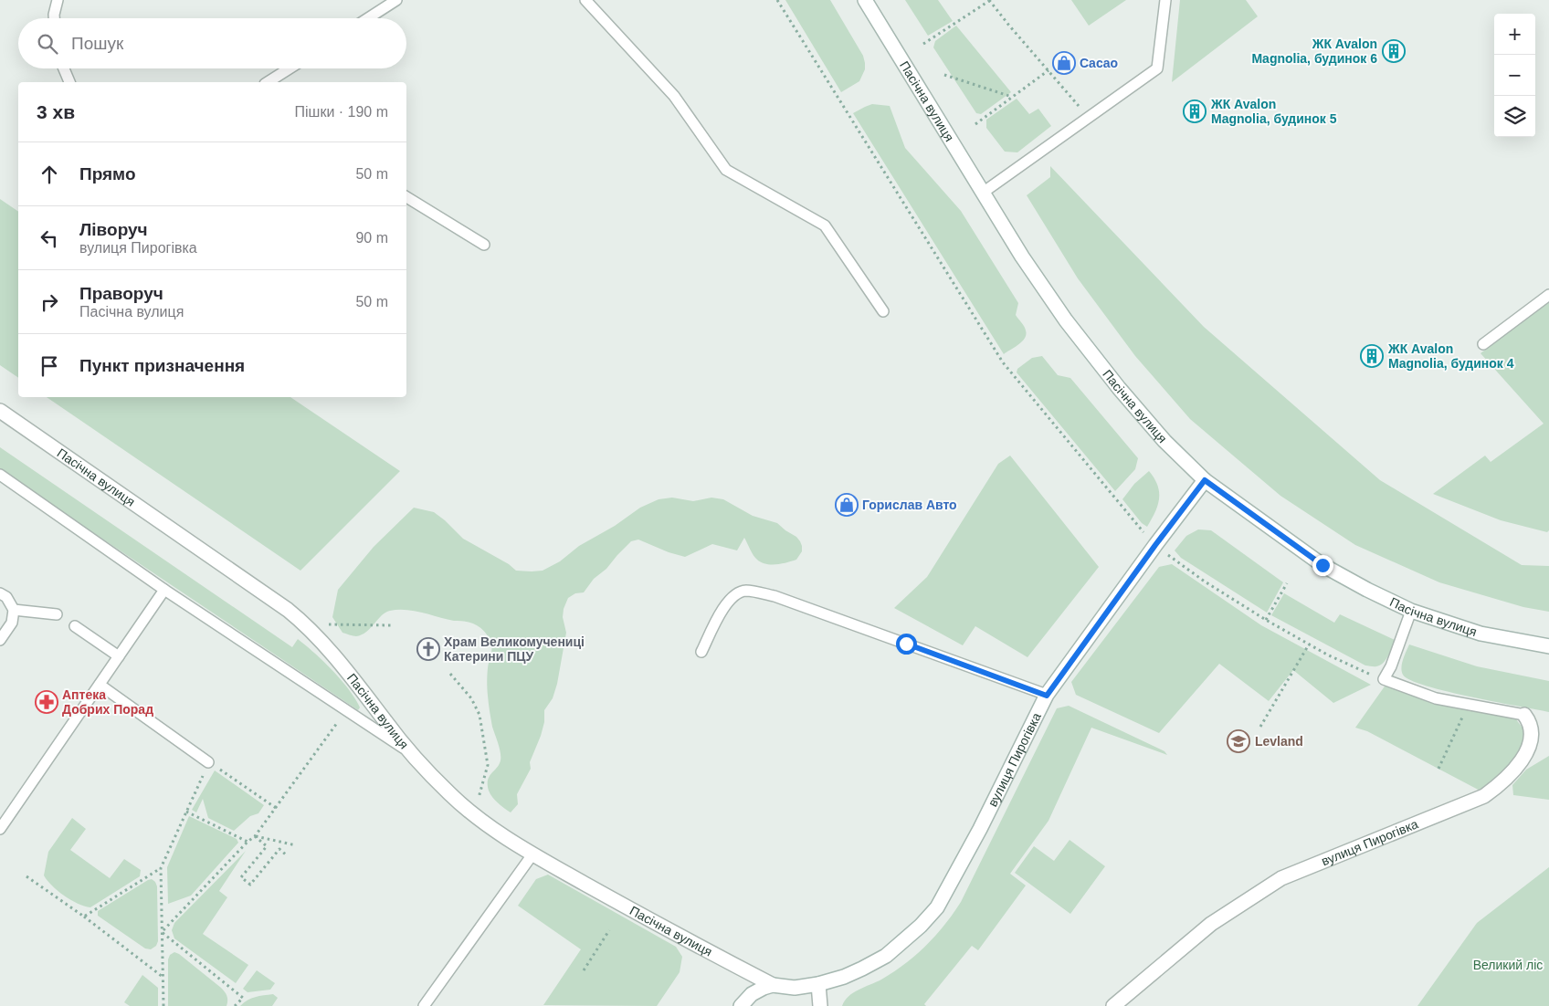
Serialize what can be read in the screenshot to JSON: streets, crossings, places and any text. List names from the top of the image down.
{
  "streets": {
    "street": ["Пасічна вулиця", "вулиця Пирогівка"]
  },
  "crossings": [
    ["Пасічна вулиця", "вулиця Пирогівка"]
  ],
  "parks": ["Великий ліс"],
  "places": {
    "building": ["ЖК Avalon Magnolia, будинок 6", "ЖК Avalon Magnolia, будинок 5", "ЖК Avalon Magnolia, будинок 4"],
    "shop": ["Cacao", "Горислав Авто"],
    "church": ["Храм Великомучениці Катерини ПЦУ"],
    "pharmacy": ["Аптека Добрих Порад"],
    "school or university": ["Levland"]
  },
  "page": {
    "map_buttons": ["+", "−"],
    "search": "Пошук",
    "heading": ["3 хв", "Пішки · 190 m"],
    "list": [
      ["Прямо", "50 m"],
      ["Ліворуч", "вулиця Пирогівка", "90 m"],
      ["Праворуч", "Пасічна вулиця", "50 m"],
      "Пункт призначення"
    ]
  }
}
